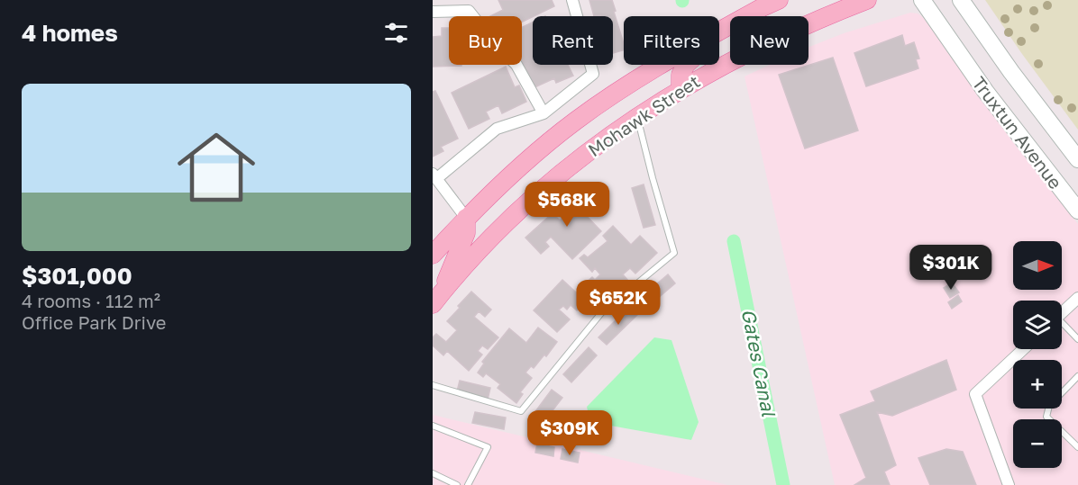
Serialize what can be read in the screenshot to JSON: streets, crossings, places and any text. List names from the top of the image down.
{
  "streets": {
    "main road": ["Mohawk Street", "Truxtun Avenue"]
  },
  "water": ["Gates Canal"],
  "north": "right",
  "page": {
    "heading": "4 homes",
    "chip": [
      "Buy",
      "Rent",
      "Filters",
      "New"
    ],
    "list": [
      {
        "name": "$301,000",
        "note": "4 rooms · 112 m² · Office Park Drive"
      }
    ],
    "price": [
      "$568K",
      "$301K",
      "$652K",
      "$309K"
    ],
    "map_buttons": ["+", "−"]
  }
}
